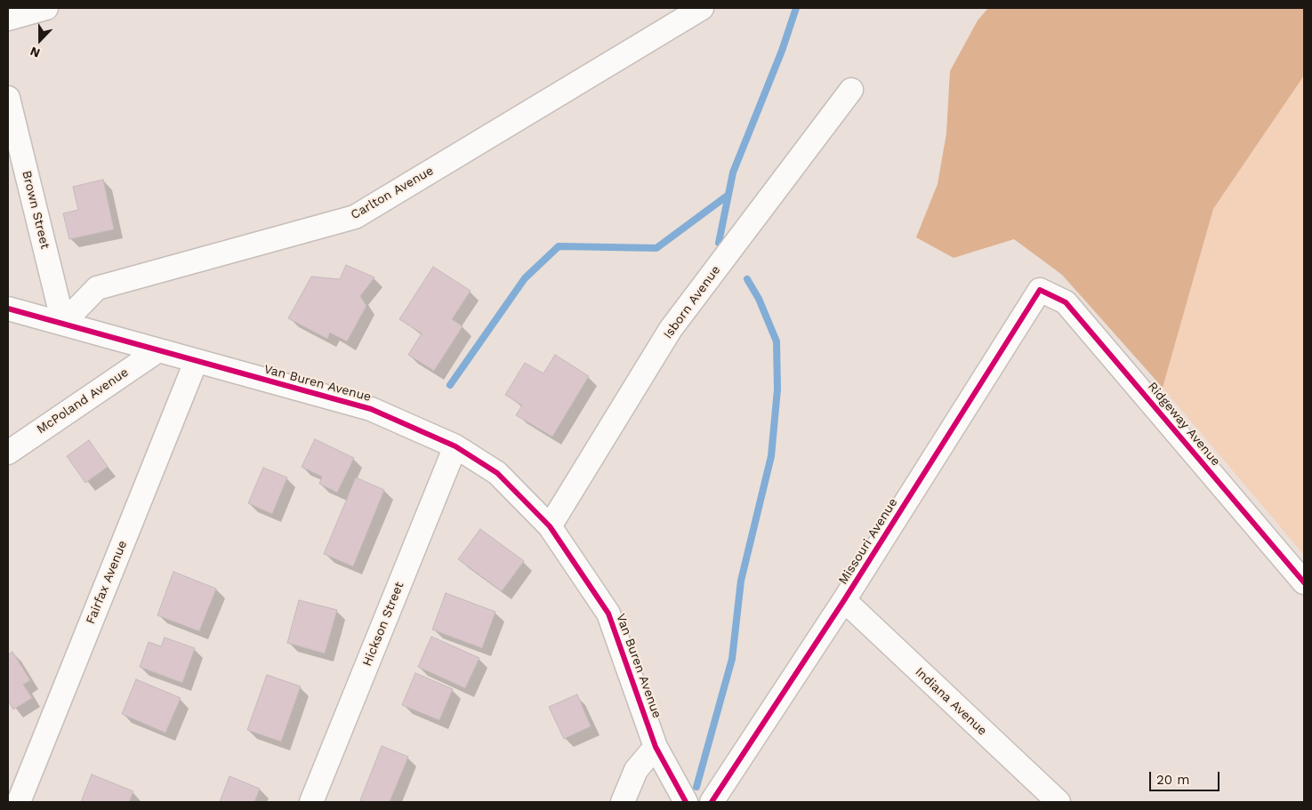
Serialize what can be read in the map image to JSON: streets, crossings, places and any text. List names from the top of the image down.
{
  "streets": {
    "street": [
      "Carlton Avenue",
      "Brown Street",
      "Isborn Avenue",
      "Van Buren Avenue",
      "McPoland Avenue",
      "Ridgeway Avenue",
      "Missouri Avenue",
      "Fairfax Avenue",
      "Hickson Street",
      "Indiana Avenue"
    ]
  },
  "crossings": [
    ["Carlton Avenue", "Brown Street"],
    ["Carlton Avenue", "Van Buren Avenue"],
    ["Brown Street", "Van Buren Avenue"],
    ["Isborn Avenue", "Van Buren Avenue"],
    ["Van Buren Avenue", "McPoland Avenue"],
    ["Van Buren Avenue", "Fairfax Avenue"],
    ["Van Buren Avenue", "Hickson Street"],
    ["Ridgeway Avenue", "Missouri Avenue"],
    ["Missouri Avenue", "Indiana Avenue"]
  ],
  "scale_bar": "20 m",
  "north": "bottom"
}
